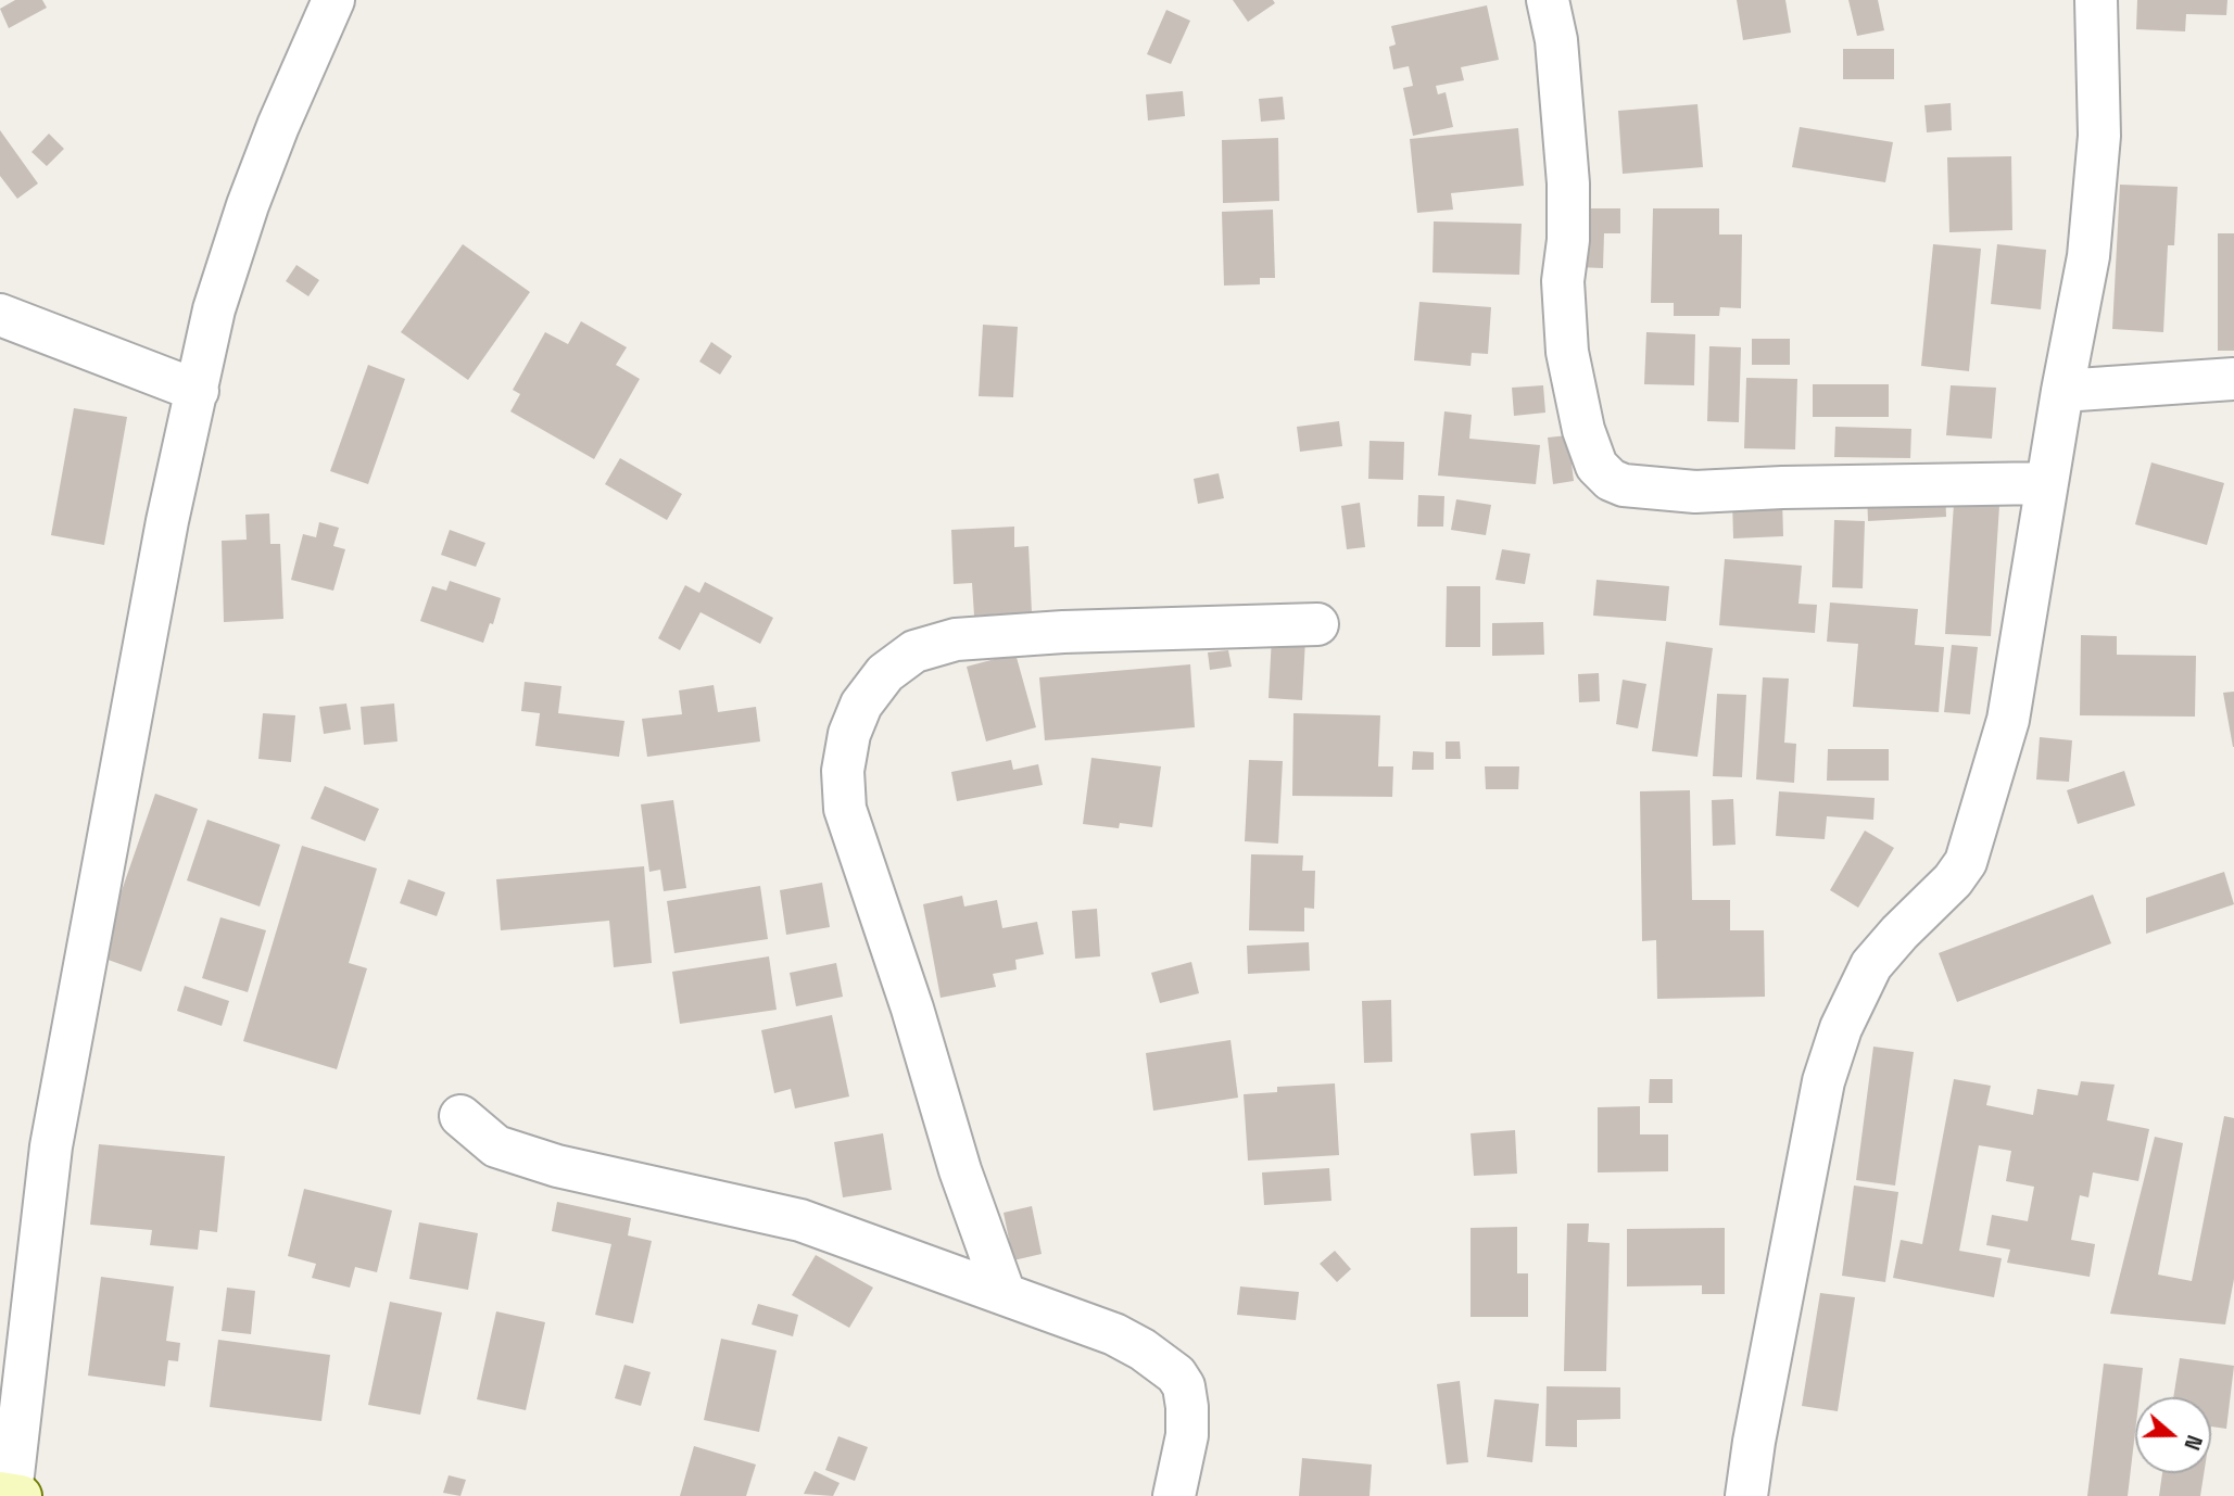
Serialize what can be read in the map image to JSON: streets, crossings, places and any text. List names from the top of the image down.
{
  "north": "right"
}
